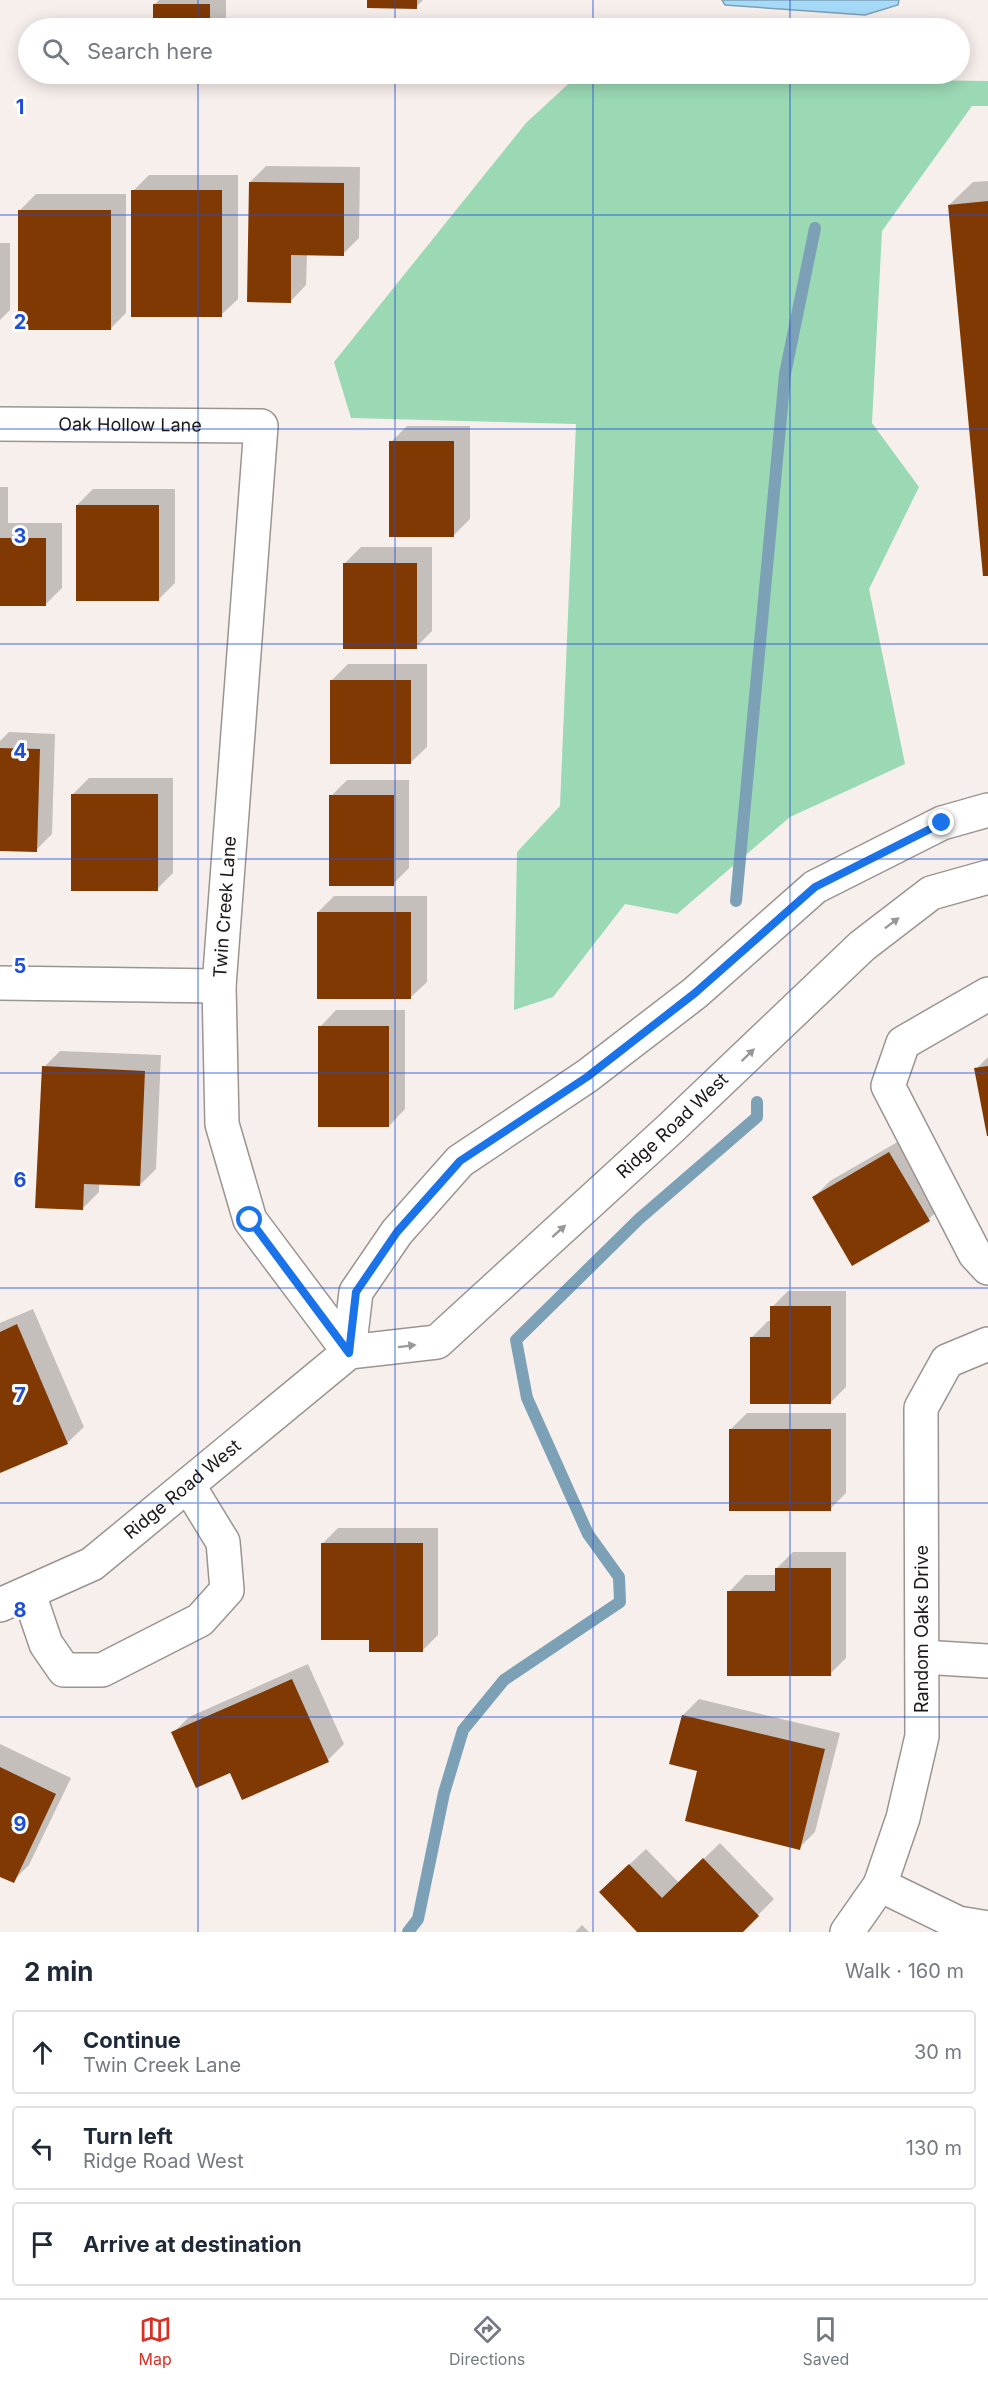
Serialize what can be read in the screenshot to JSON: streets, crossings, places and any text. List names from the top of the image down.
{
  "streets": {
    "street": [
      "Oak Hollow Lane",
      "Twin Creek Lane",
      "Ridge Road West",
      "Random Oaks Drive"
    ]
  },
  "crossings": [
    ["Oak Hollow Lane", "Twin Creek Lane"],
    ["Twin Creek Lane", "Ridge Road West"]
  ],
  "page": {
    "search": "Search here",
    "heading": ["2 min", "Walk · 160 m"],
    "list": [
      ["Continue", "Twin Creek Lane", "30 m"],
      ["Turn left", "Ridge Road West", "130 m"],
      "Arrive at destination"
    ],
    "nav": ["Map", "Directions", "Saved"]
  },
  "grid": {
    "rows": [
      "1",
      "2",
      "3",
      "4",
      "5",
      "6",
      "7",
      "8",
      "9"
    ]
  }
}
